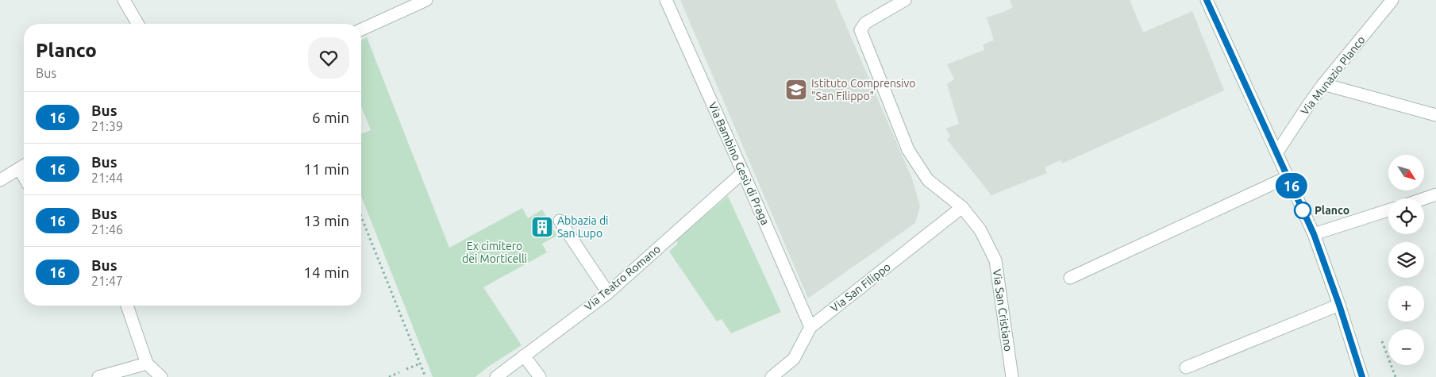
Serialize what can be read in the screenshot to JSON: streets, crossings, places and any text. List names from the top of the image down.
{
  "streets": {
    "street": [
      "Via Munazio Planco",
      "Via Bambino Gesù di Praga",
      "Via Teatro Romano",
      "Via San Filippo",
      "Via San Cristiano"
    ]
  },
  "crossings": [
    ["Via Bambino Gesù di Praga", "Via Teatro Romano"],
    ["Via Bambino Gesù di Praga", "Via San Filippo"],
    ["Via San Filippo", "Via San Cristiano"]
  ],
  "parks": ["Ex cimitero dei Morticelli"],
  "places": {
    "school or university": ["Istituto Comprensivo \"San Filippo\""],
    "other": ["Planco"],
    "building": ["Abbazia di San Lupo"]
  },
  "lines": ["bus line 16"],
  "north": "bottom right",
  "page": {
    "on_map": "16",
    "heading": ["Planco", "Bus"],
    "list": [
      {
        "mark": "16",
        "name": "Bus",
        "note": "21:39",
        "value": "6 min"
      },
      {
        "mark": "16",
        "name": "Bus",
        "note": "21:44",
        "value": "11 min"
      },
      {
        "mark": "16",
        "name": "Bus",
        "note": "21:46",
        "value": "13 min"
      },
      {
        "mark": "16",
        "name": "Bus",
        "note": "21:47",
        "value": "14 min"
      }
    ],
    "map_buttons": ["+", "−"]
  }
}
